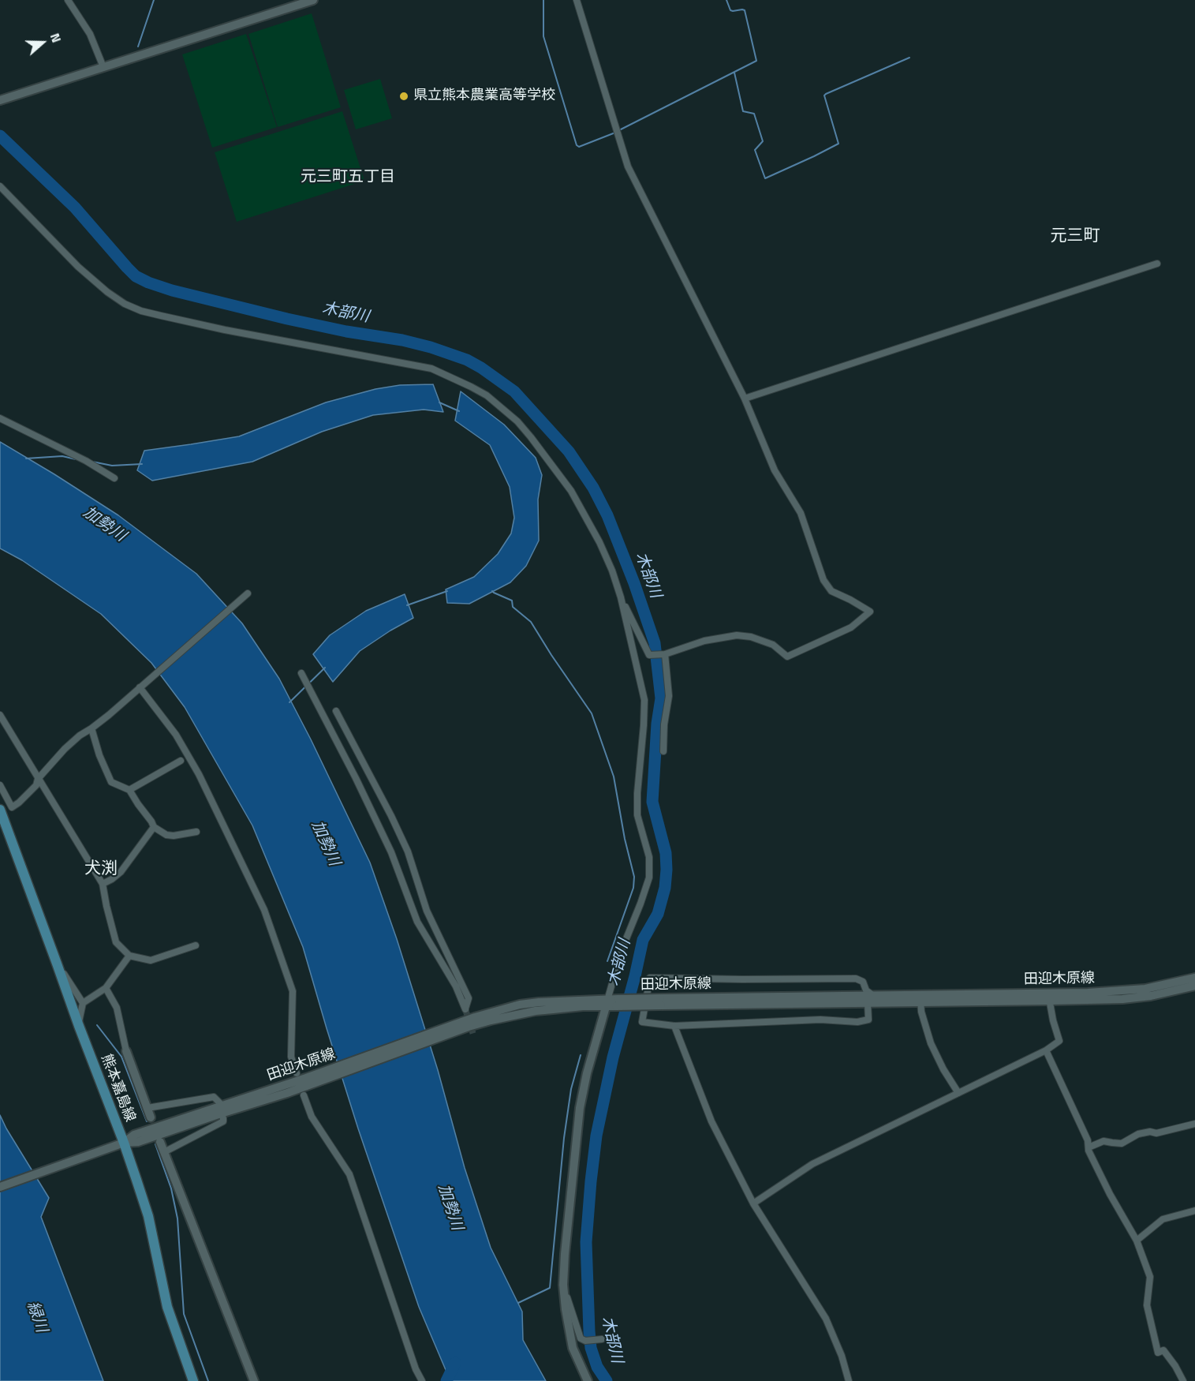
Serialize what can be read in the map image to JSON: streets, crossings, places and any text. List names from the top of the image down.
{
  "streets": {
    "main road": ["田迎木原線", "熊本嘉島線"]
  },
  "crossings": [
    ["田迎木原線", "熊本嘉島線"]
  ],
  "districts": ["元三町五丁目", "元三町", "犬渕"],
  "water": ["木部川", "加勢川", "緑川"],
  "places": ["県立熊本農業高等学校"],
  "north": "right"
}
